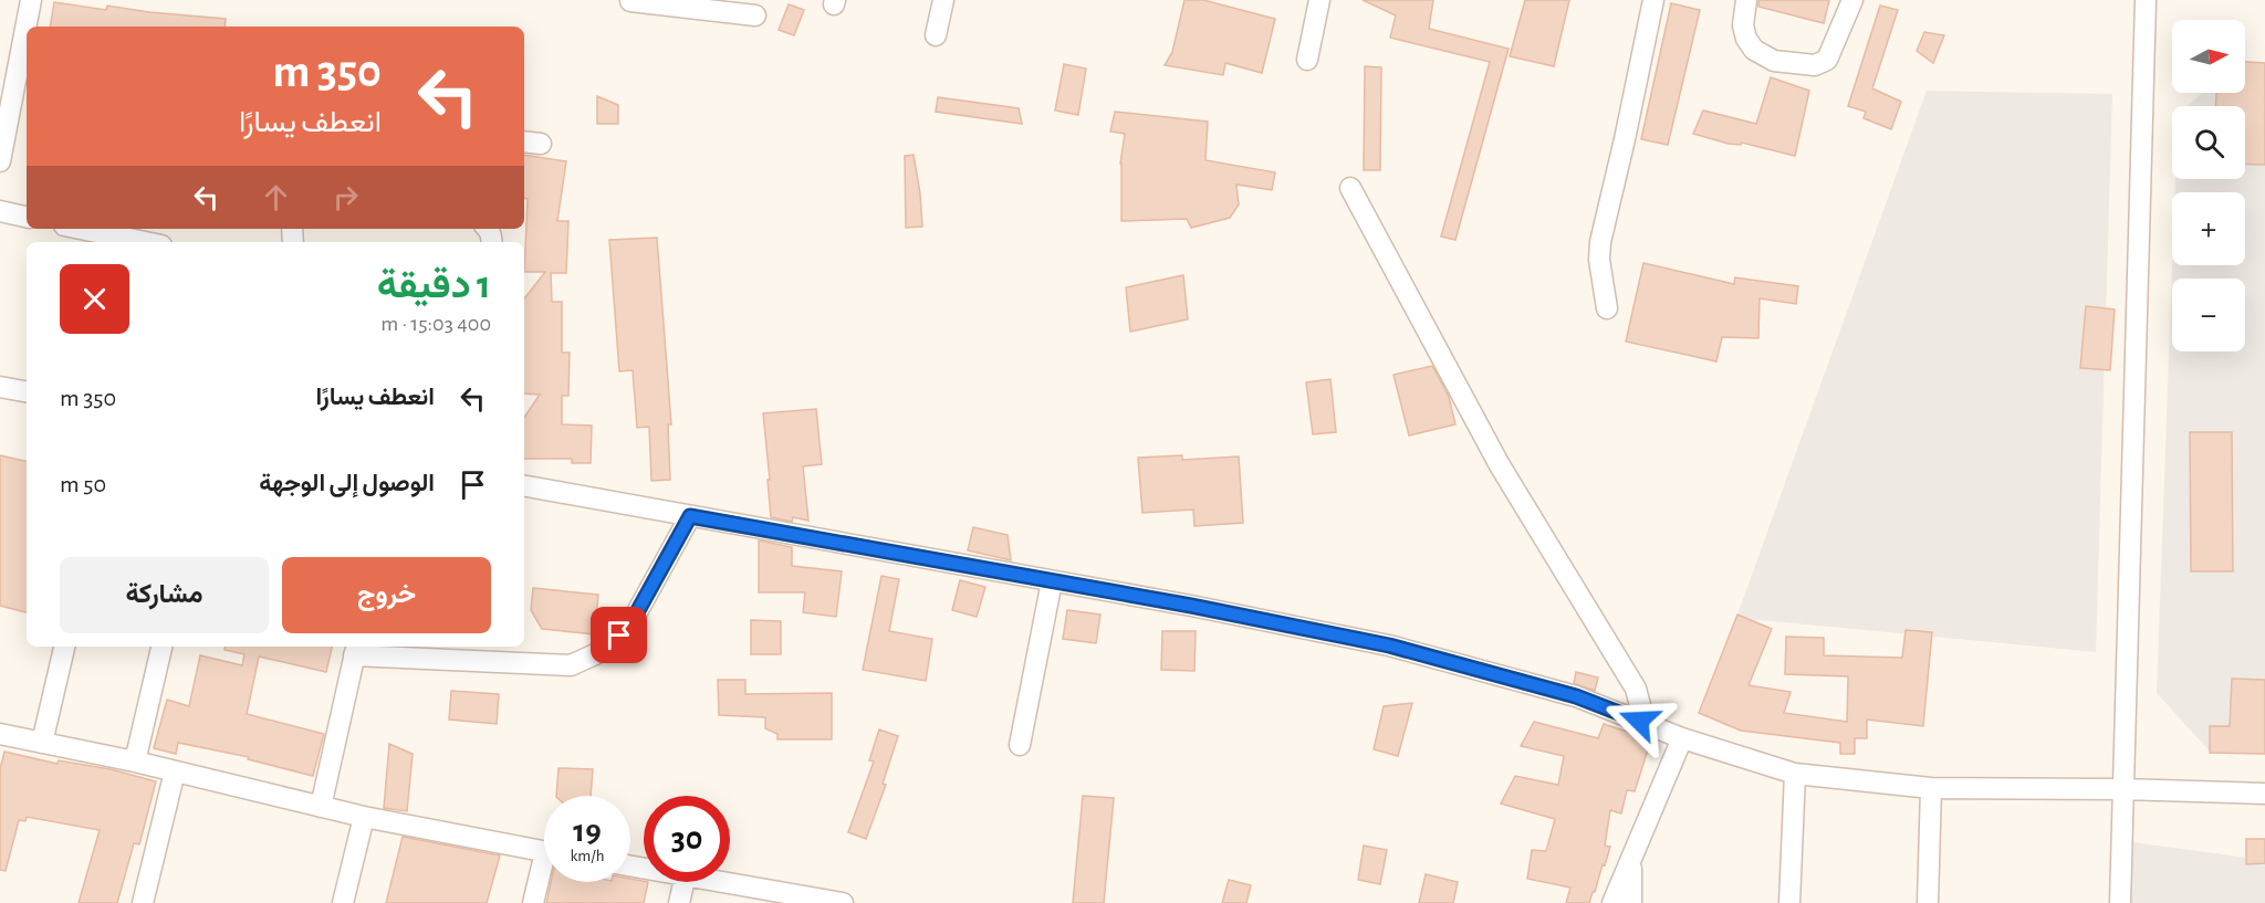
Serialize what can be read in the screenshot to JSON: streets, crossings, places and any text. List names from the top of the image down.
{
  "north": "right",
  "page": {
    "map_buttons": ["+", "−"],
    "turn": ["350 m", "انعطف يسارًا"],
    "heading": ["1 دقيقة", "400 m · 15:03"],
    "list": [
      {
        "name": "انعطف يسارًا",
        "value": "350 m"
      },
      {
        "name": "الوصول إلى الوجهة",
        "value": "50 m"
      }
    ],
    "buttons": ["خروج", "مشاركة"],
    "speed": "19 km/h",
    "limit": "30"
  }
}
